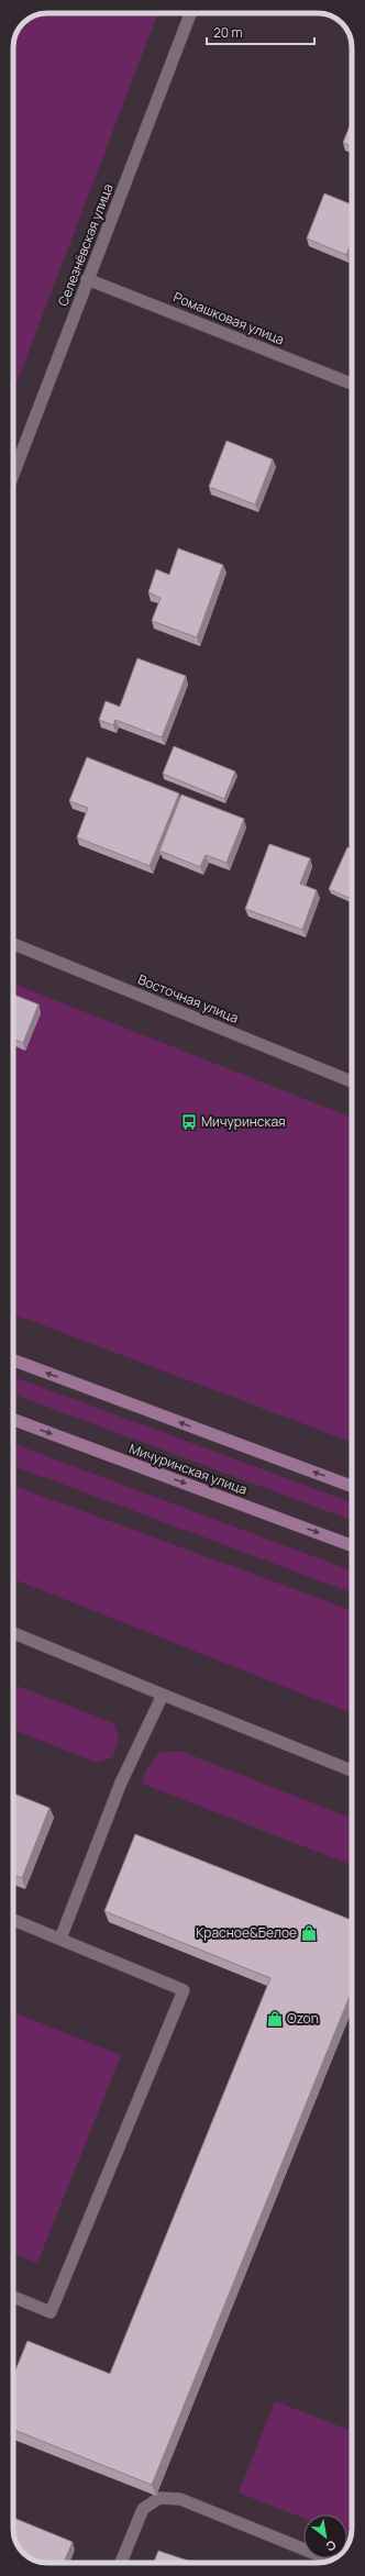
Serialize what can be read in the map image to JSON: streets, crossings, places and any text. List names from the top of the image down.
{
  "streets": {
    "main road": ["Мичуринская улица"],
    "street": ["Селезнёвская улица", "Ромашковая улица", "Восточная улица"]
  },
  "crossings": [
    ["Селезнёвская улица", "Ромашковая улица"]
  ],
  "places": {
    "bus stop": ["Мичуринская"],
    "shop": ["Красное&Белое", "Ozon"]
  },
  "scale_bar": "20 m",
  "north": "bottom right"
}
